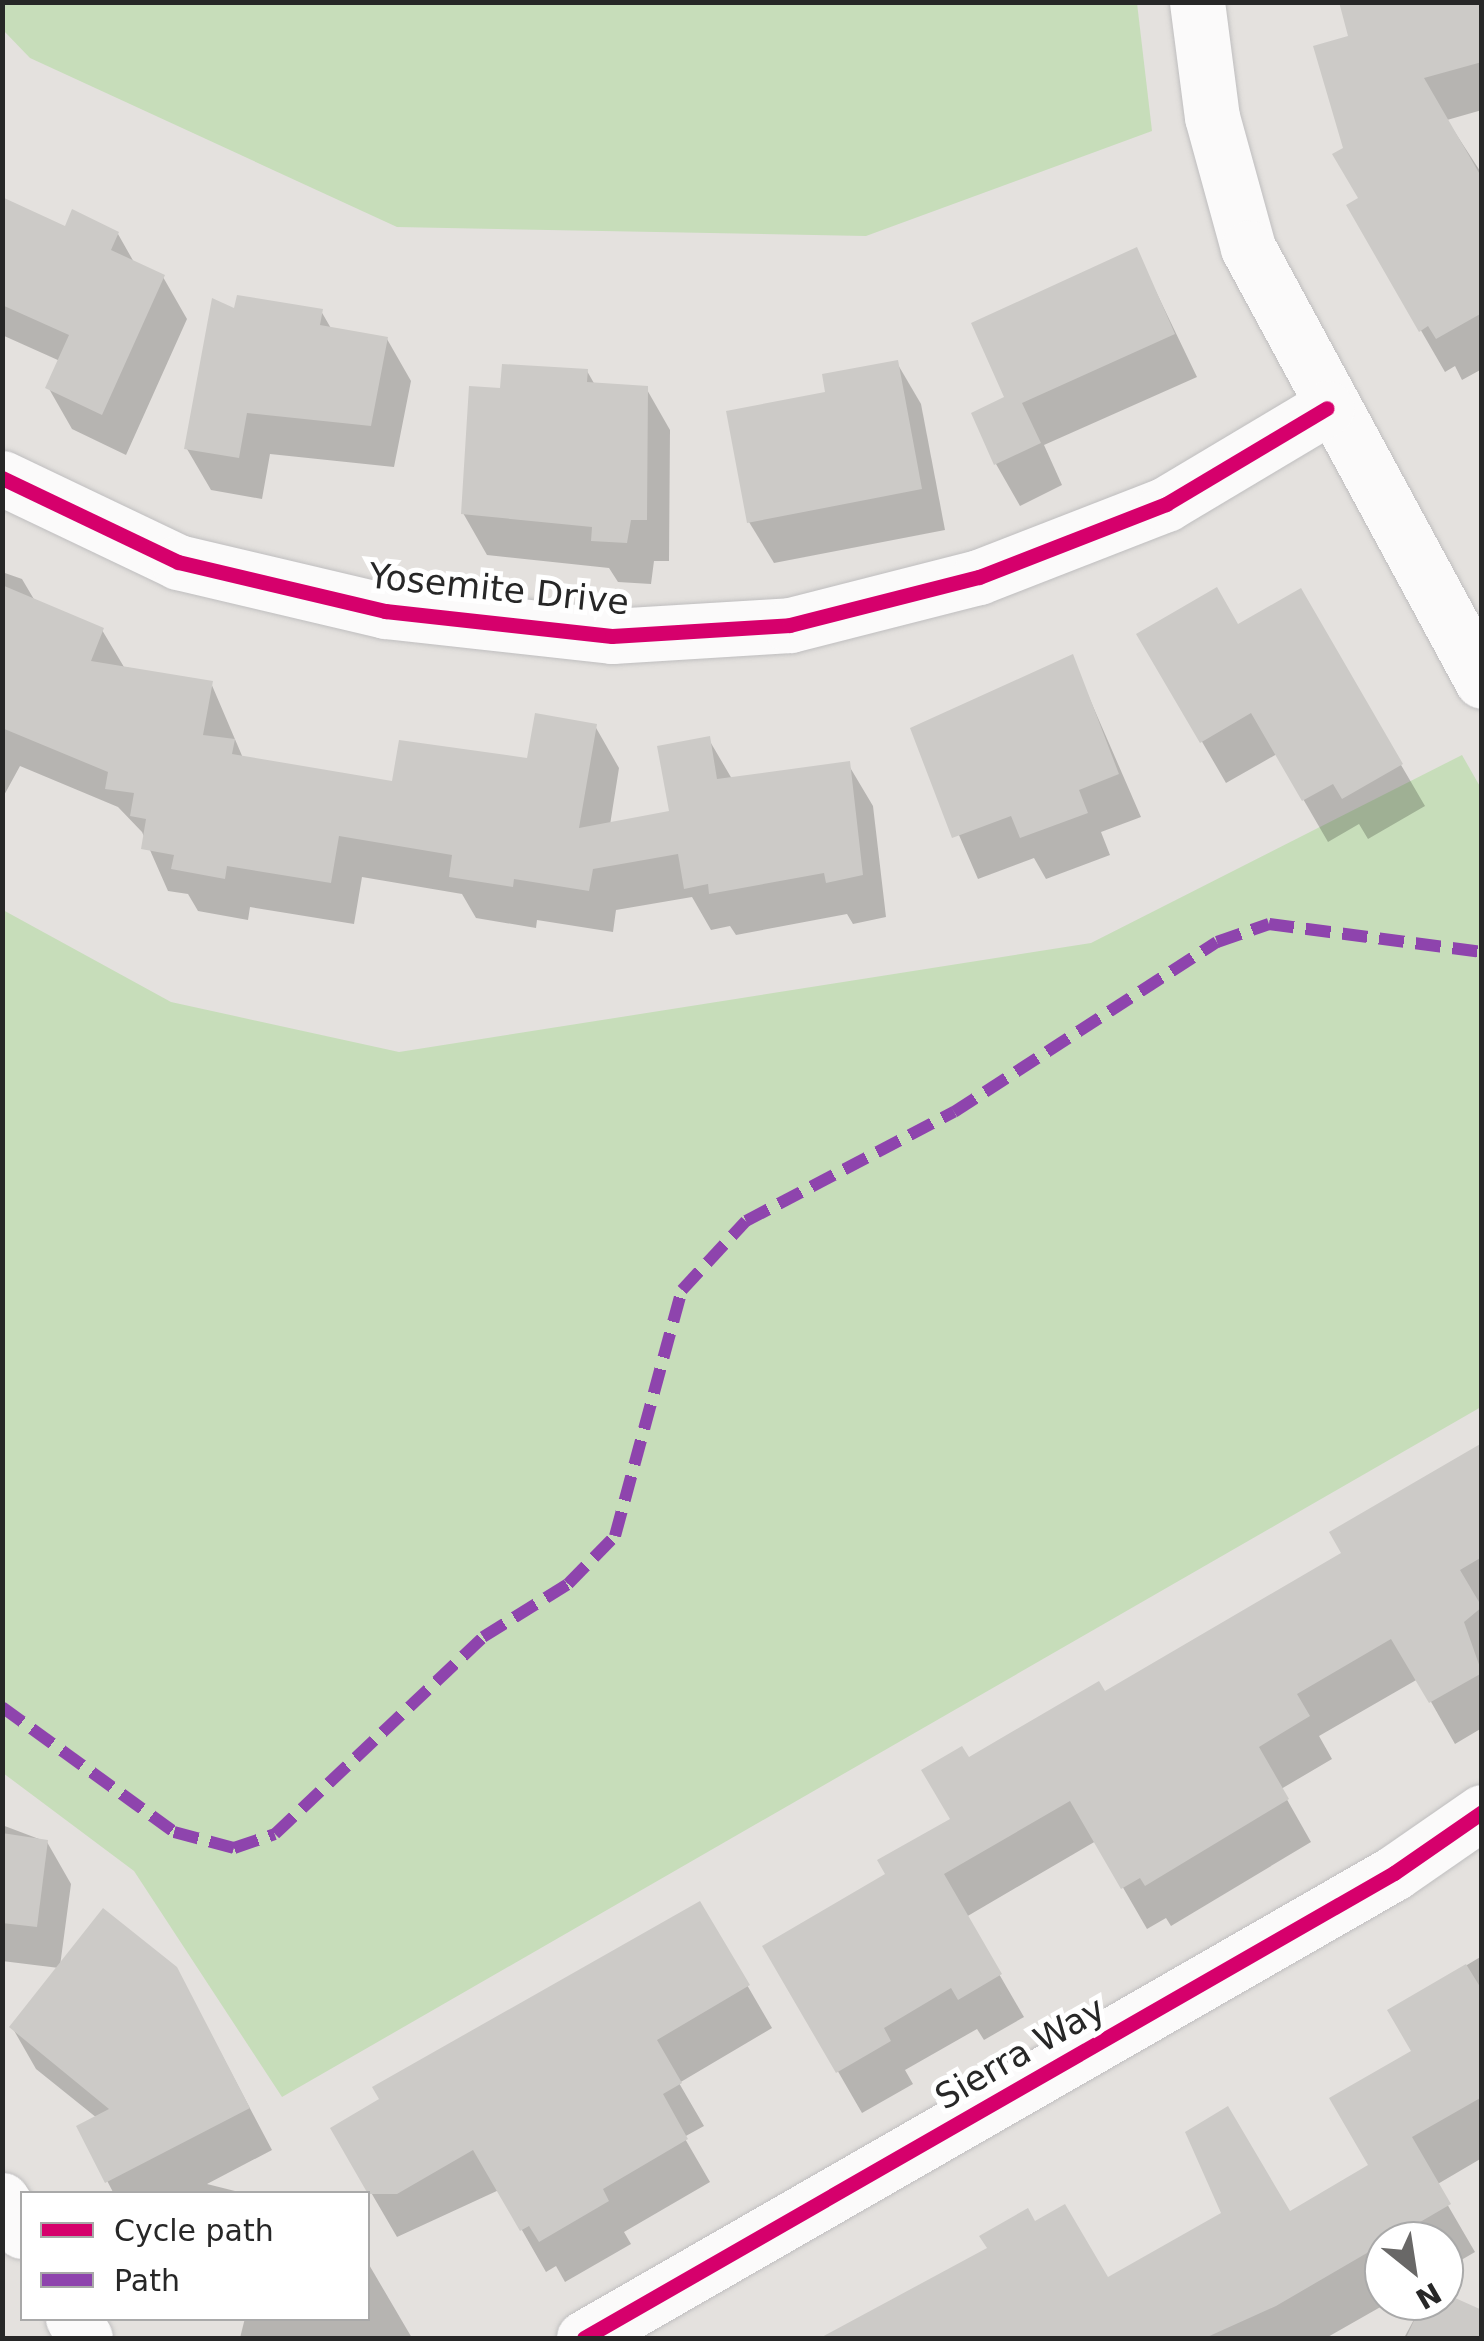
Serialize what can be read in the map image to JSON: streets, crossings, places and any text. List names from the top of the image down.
{
  "streets": {
    "street": ["Yosemite Drive", "Sierra Way"]
  },
  "legend": ["Cycle path", "Path"],
  "north": "bottom right"
}
